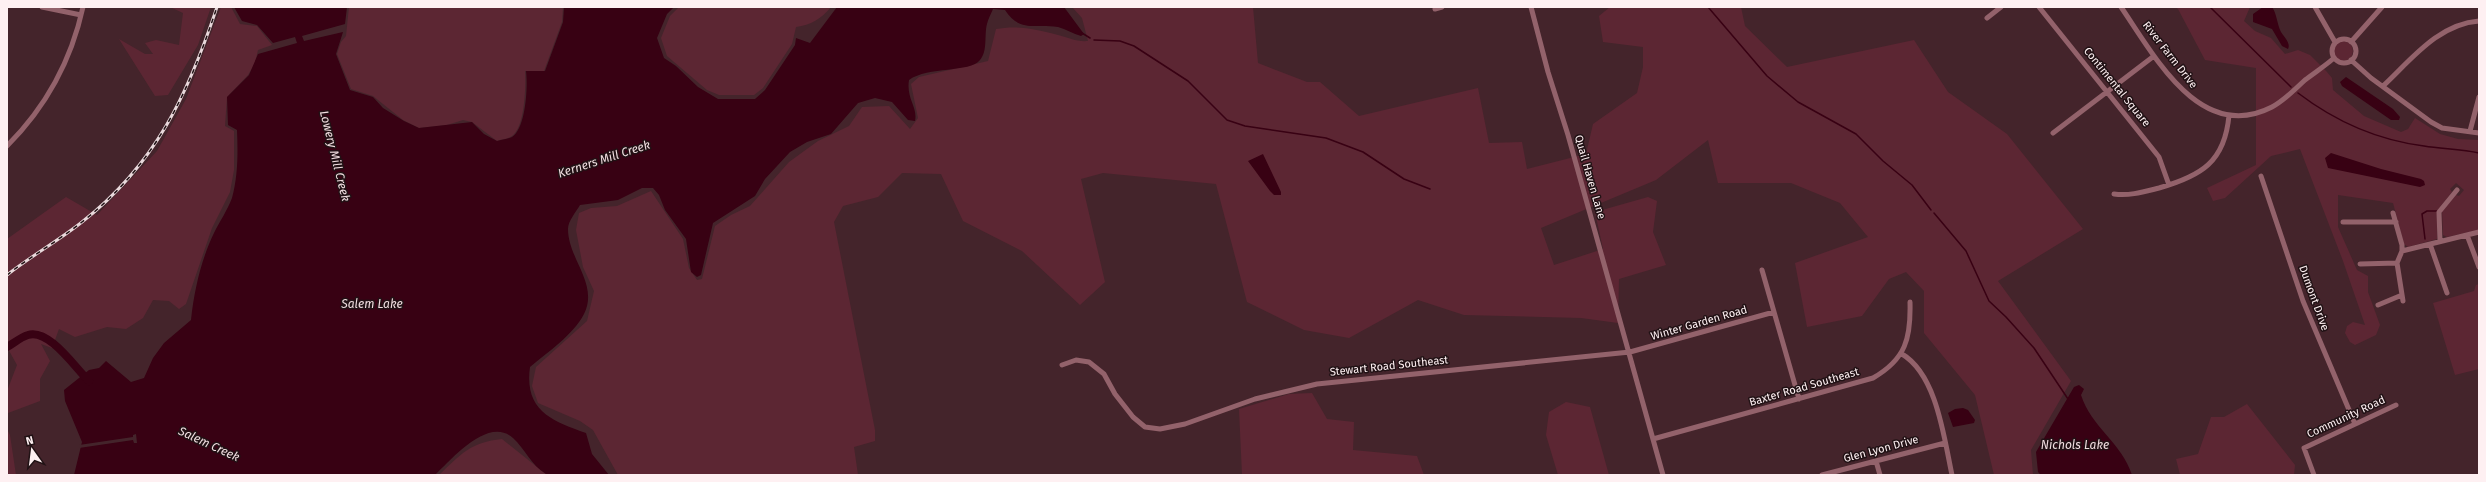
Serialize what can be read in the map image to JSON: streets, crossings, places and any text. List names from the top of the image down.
{
  "streets": {
    "street": [
      "River Farm Drive",
      "Contimental Square",
      "Quail Haven Lane",
      "Dumont Drive",
      "Winter Garden Road",
      "Stewart Road Southeast",
      "Baxter Road Southeast",
      "Community Road",
      "Glen Lyon Drive"
    ]
  },
  "crossings": [
    ["Quail Haven Lane", "Winter Garden Road"],
    ["Quail Haven Lane", "Stewart Road Southeast"],
    ["Dumont Drive", "Community Road"],
    ["Winter Garden Road", "Stewart Road Southeast"]
  ],
  "water": [
    "Lowery Mill Creek",
    "Kerners Mill Creek",
    "Salem Lake",
    "Salem Creek",
    "Nichols Lake"
  ],
  "north": "top"
}
